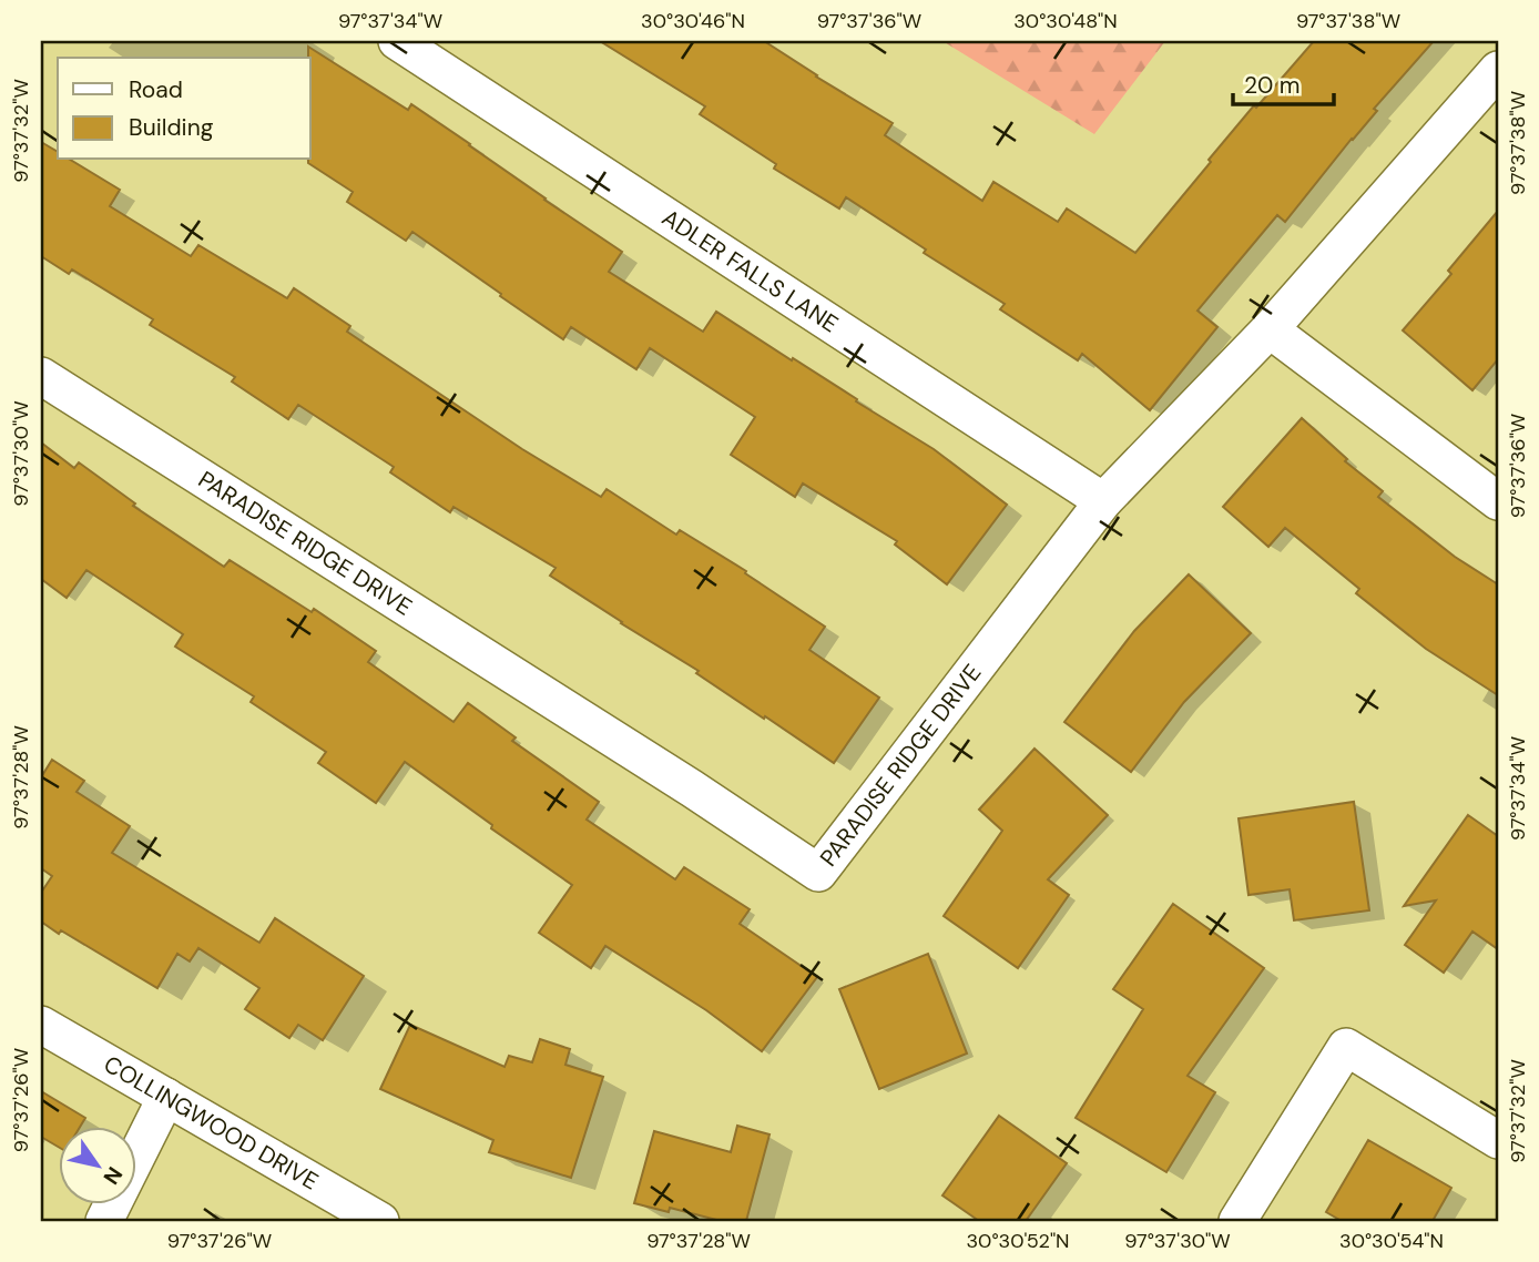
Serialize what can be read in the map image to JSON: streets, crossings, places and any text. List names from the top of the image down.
{
  "streets": {
    "street": ["ADLER FALLS LANE", "PARADISE RIDGE DRIVE", "COLLINGWOOD DRIVE"]
  },
  "crossings": [
    ["ADLER FALLS LANE", "PARADISE RIDGE DRIVE"]
  ],
  "legend": ["Road", "Building"],
  "scale_bar": "20 m",
  "north": "bottom right",
  "coordinates": [
    "97°37'34\"W",
    "30°30'46\"N",
    "97°37'36\"W",
    "30°30'48\"N",
    "97°37'38\"W",
    "97°37'32\"W",
    "97°37'30\"W",
    "97°37'28\"W",
    "97°37'26\"W",
    "30°30'52\"N",
    "30°30'54\"N"
  ]
}
